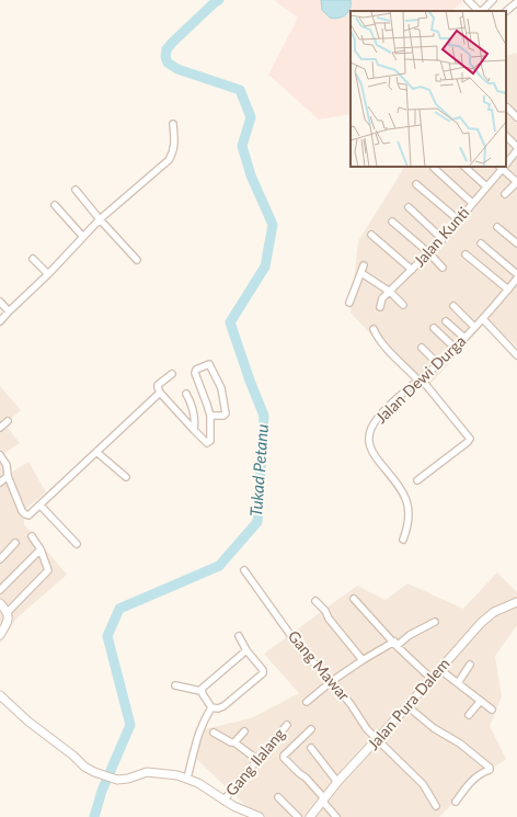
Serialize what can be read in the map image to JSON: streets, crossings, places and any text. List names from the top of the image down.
{
  "streets": {
    "street": [
      "Jalan Kunti",
      "Jalan Dewi Durga",
      "Gang Mawar",
      "Jalan Pura Dalem",
      "Gang Ilalang"
    ]
  },
  "crossings": [
    ["Gang Mawar", "Jalan Pura Dalem"]
  ],
  "water": ["Tukad Petanu"]
}
